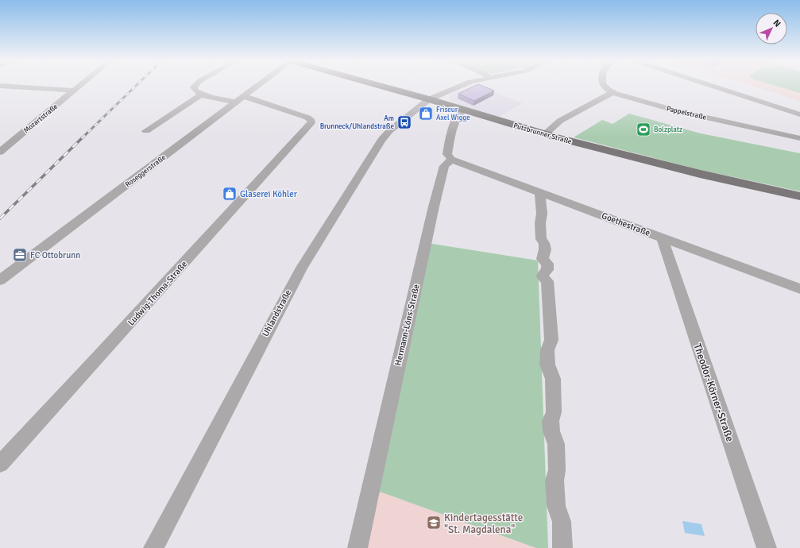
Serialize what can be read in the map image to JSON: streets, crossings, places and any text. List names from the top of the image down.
{
  "streets": {
    "main road": ["Putzbrunner Straße"],
    "street": [
      "Pappelstraße",
      "Mozartstraße",
      "Roseggerstraße",
      "Goethestraße",
      "Ludwig-Thoma-Straße",
      "Uhlandstraße",
      "Hermann-Löns-Straße",
      "Theodor-Körner-Straße"
    ]
  },
  "crossings": [
    ["Putzbrunner Straße", "Uhlandstraße"],
    ["Roseggerstraße", "Ludwig-Thoma-Straße"],
    ["Goethestraße", "Hermann-Löns-Straße"],
    ["Goethestraße", "Theodor-Körner-Straße"]
  ],
  "places": {
    "shop": ["Friseur Axel Wigge", "Glaserei Köhler"],
    "bus stop": ["Am Brunneck/Uhlandstraße"],
    "sports": ["Bolzplatz"],
    "office": ["FC Ottobrunn"],
    "school or university": ["Kindertagesstätte \"St. Magdalena\""]
  },
  "north": "top right"
}
